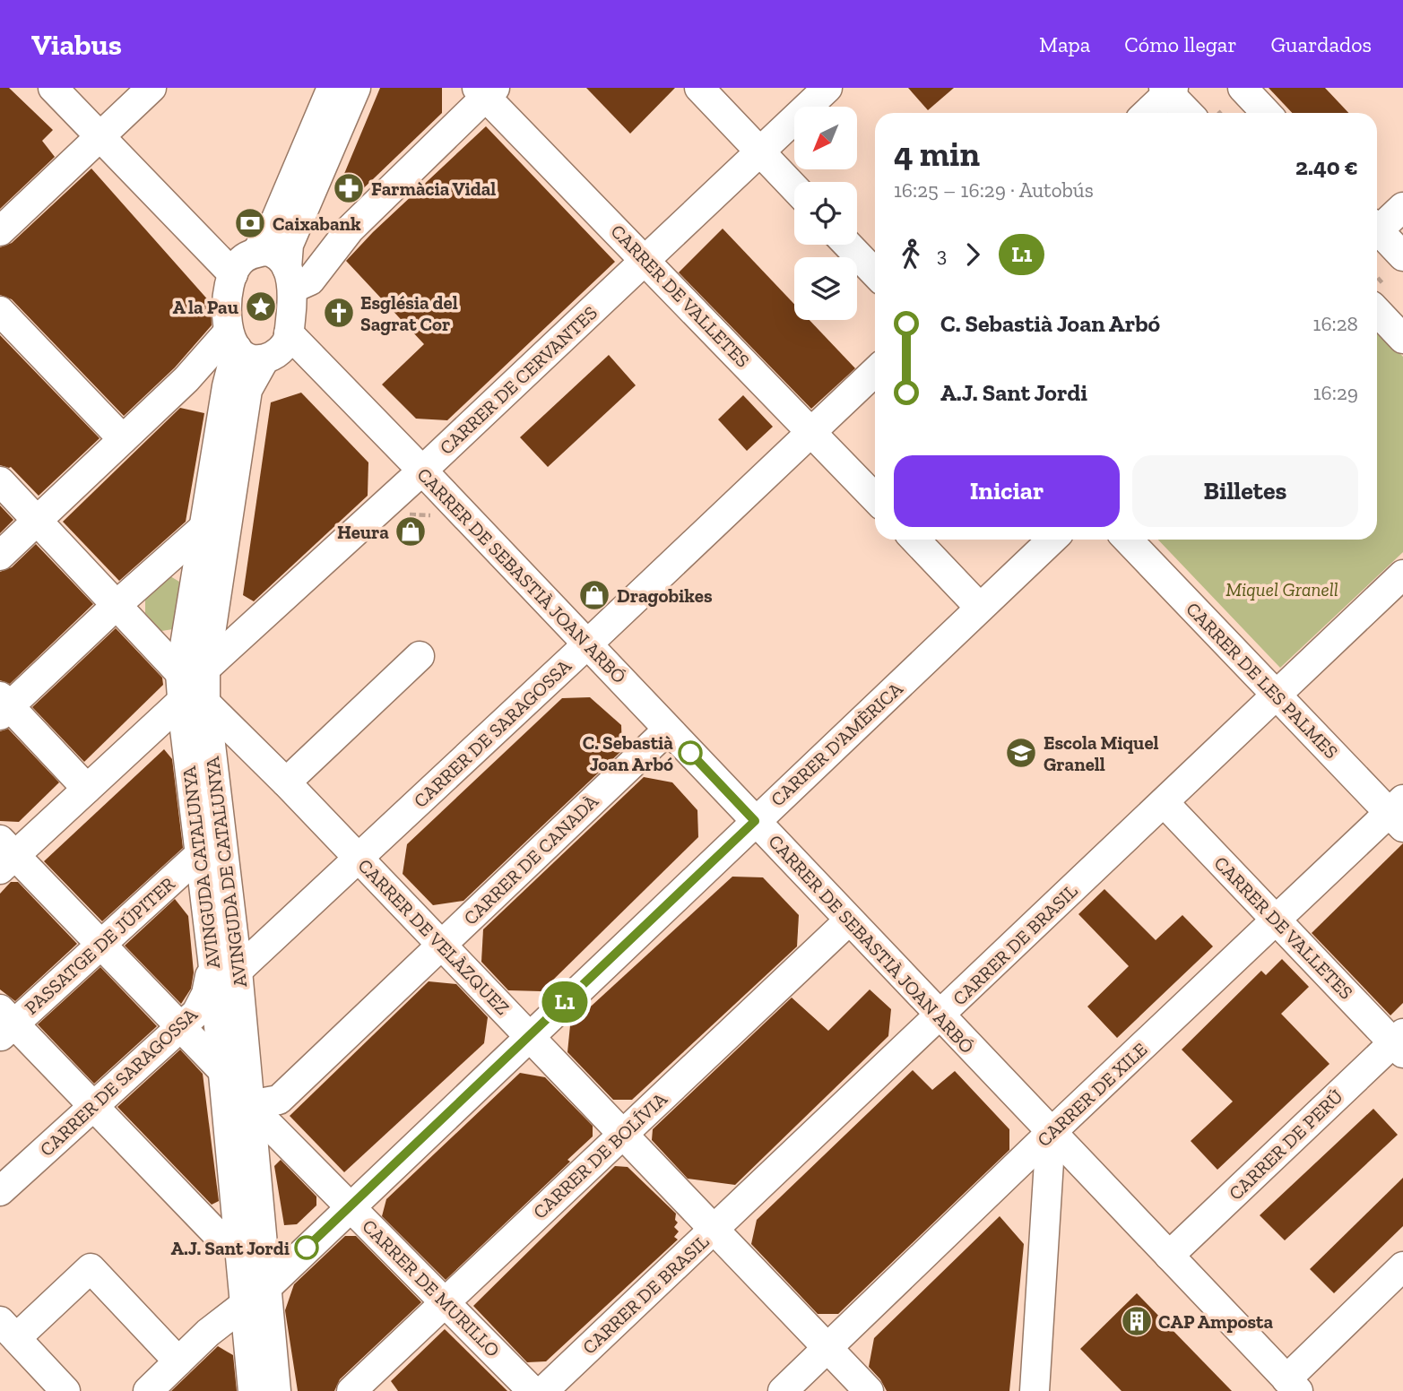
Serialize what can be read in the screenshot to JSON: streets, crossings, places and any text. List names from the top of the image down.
{
  "streets": {
    "street": [
      "CARRER DE VALLETES",
      "CARRER DE CERVANTES",
      "CARRER DE SEBASTIÀ JOAN ARBÓ",
      "CARRER DE LES PALMES",
      "CARRER DE SARAGOSSA",
      "CARRER D'AMÈRICA",
      "CARRER DE CANADÀ",
      "AVINGUDA CATALUNYA",
      "AVINGUDA DE CATALUNYA",
      "CARRER DE VELÀZQUEZ",
      "CARRER DE BRASIL",
      "PASSATGE DE JÚPITER",
      "CARRER DE XILE",
      "CARRER DE PERÚ",
      "CARRER DE BOLÍVIA",
      "CARRER DE MURILLO"
    ]
  },
  "crossings": [
    ["CARRER DE VALLETES", "CARRER DE CERVANTES"],
    ["CARRER DE VALLETES", "CARRER DE SARAGOSSA"],
    ["CARRER DE VALLETES", "CARRER DE BRASIL"],
    ["CARRER DE VALLETES", "CARRER DE XILE"],
    ["CARRER DE VALLETES", "CARRER DE PERÚ"],
    ["CARRER DE CERVANTES", "CARRER DE SEBASTIÀ JOAN ARBÓ"],
    ["CARRER DE CERVANTES", "AVINGUDA DE CATALUNYA"],
    ["CARRER DE SEBASTIÀ JOAN ARBÓ", "CARRER DE SARAGOSSA"],
    ["CARRER DE SEBASTIÀ JOAN ARBÓ", "CARRER D'AMÈRICA"],
    ["CARRER DE SEBASTIÀ JOAN ARBÓ", "CARRER DE CANADÀ"],
    ["CARRER DE SEBASTIÀ JOAN ARBÓ", "AVINGUDA DE CATALUNYA"],
    ["CARRER DE SEBASTIÀ JOAN ARBÓ", "CARRER DE BRASIL"],
    ["CARRER DE SEBASTIÀ JOAN ARBÓ", "CARRER DE XILE"],
    ["CARRER DE SEBASTIÀ JOAN ARBÓ", "CARRER DE PERÚ"],
    ["CARRER DE SEBASTIÀ JOAN ARBÓ", "CARRER DE BOLÍVIA"],
    ["CARRER DE LES PALMES", "CARRER DE BRASIL"],
    ["CARRER DE LES PALMES", "CARRER DE XILE"],
    ["CARRER DE SARAGOSSA", "AVINGUDA CATALUNYA"],
    ["CARRER DE SARAGOSSA", "AVINGUDA DE CATALUNYA"],
    ["CARRER DE SARAGOSSA", "CARRER DE VELÀZQUEZ"],
    ["CARRER D'AMÈRICA", "AVINGUDA CATALUNYA"],
    ["CARRER D'AMÈRICA", "AVINGUDA DE CATALUNYA"],
    ["CARRER D'AMÈRICA", "CARRER DE VELÀZQUEZ"],
    ["CARRER D'AMÈRICA", "CARRER DE MURILLO"],
    ["CARRER DE CANADÀ", "AVINGUDA DE CATALUNYA"],
    ["CARRER DE CANADÀ", "CARRER DE VELÀZQUEZ"],
    ["CARRER DE CANADÀ", "CARRER DE MURILLO"],
    ["AVINGUDA CATALUNYA", "AVINGUDA DE CATALUNYA"],
    ["AVINGUDA CATALUNYA", "CARRER DE VELÀZQUEZ"],
    ["AVINGUDA CATALUNYA", "PASSATGE DE JÚPITER"],
    ["AVINGUDA DE CATALUNYA", "CARRER DE VELÀZQUEZ"],
    ["AVINGUDA DE CATALUNYA", "CARRER DE MURILLO"],
    ["CARRER DE VELÀZQUEZ", "CARRER DE BRASIL"],
    ["CARRER DE VELÀZQUEZ", "CARRER DE XILE"],
    ["CARRER DE VELÀZQUEZ", "CARRER DE BOLÍVIA"],
    ["CARRER DE BOLÍVIA", "CARRER DE MURILLO"]
  ],
  "parks": ["Miquel Granell"],
  "places": {
    "pharmacy": ["Farmàcia Vidal"],
    "bank": ["Caixabank"],
    "place": ["A la Pau"],
    "church": ["Església del Sagrat Cor"],
    "shop": ["Heura", "Dragobikes"],
    "other": ["C. Sebastià Joan Arbó", "A.J. Sant Jordi"],
    "school or university": ["Escola Miquel Granell"],
    "building": ["CAP Amposta"]
  },
  "lines": ["bus line L1"],
  "north": "bottom left",
  "page": {
    "header": "Viabus",
    "nav": ["Mapa", "Cómo llegar", "Guardados"],
    "on_map": "L1",
    "heading": ["4 min", "16:25 – 16:29 · Autobús", "2.40 €"],
    "legs": ["3", "L1"],
    "list": [
      {
        "name": "C. Sebastià Joan Arbó",
        "value": "16:28"
      },
      {
        "name": "A.J. Sant Jordi",
        "value": "16:29"
      }
    ],
    "buttons": ["Iniciar", "Billetes"]
  }
}
